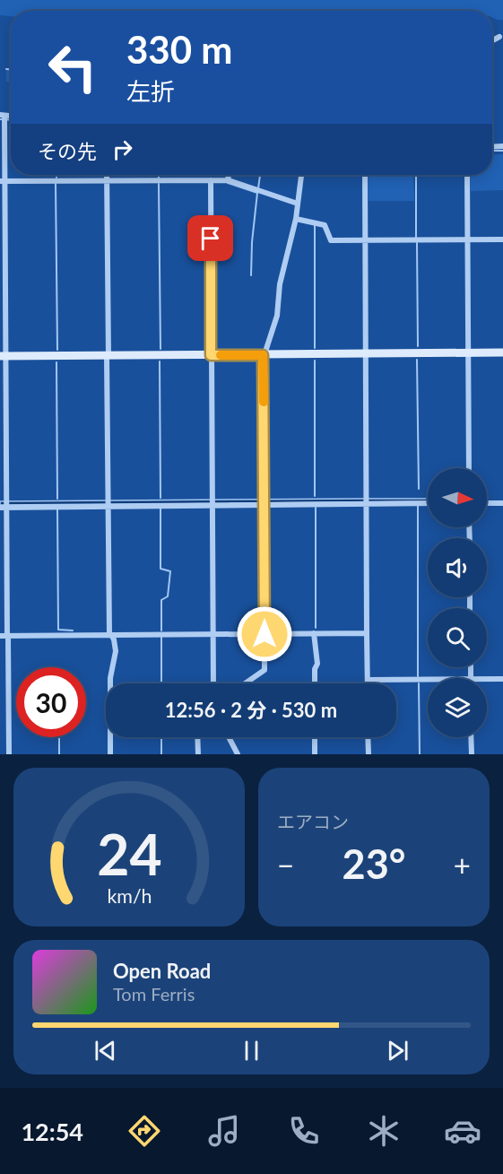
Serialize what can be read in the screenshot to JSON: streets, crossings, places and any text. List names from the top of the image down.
{
  "north": "right",
  "page": {
    "turn": ["330 m", "左折"],
    "then": "その先",
    "limit": "30",
    "trip": "12:56 · 2 分 · 530 m",
    "tile": "エアコン",
    "heat": ["−", "23°", "+"],
    "song": ["Open Road", "Tom Ferris"],
    "tabs": "12:54",
    "gauge": ["24", "km/h"]
  }
}
